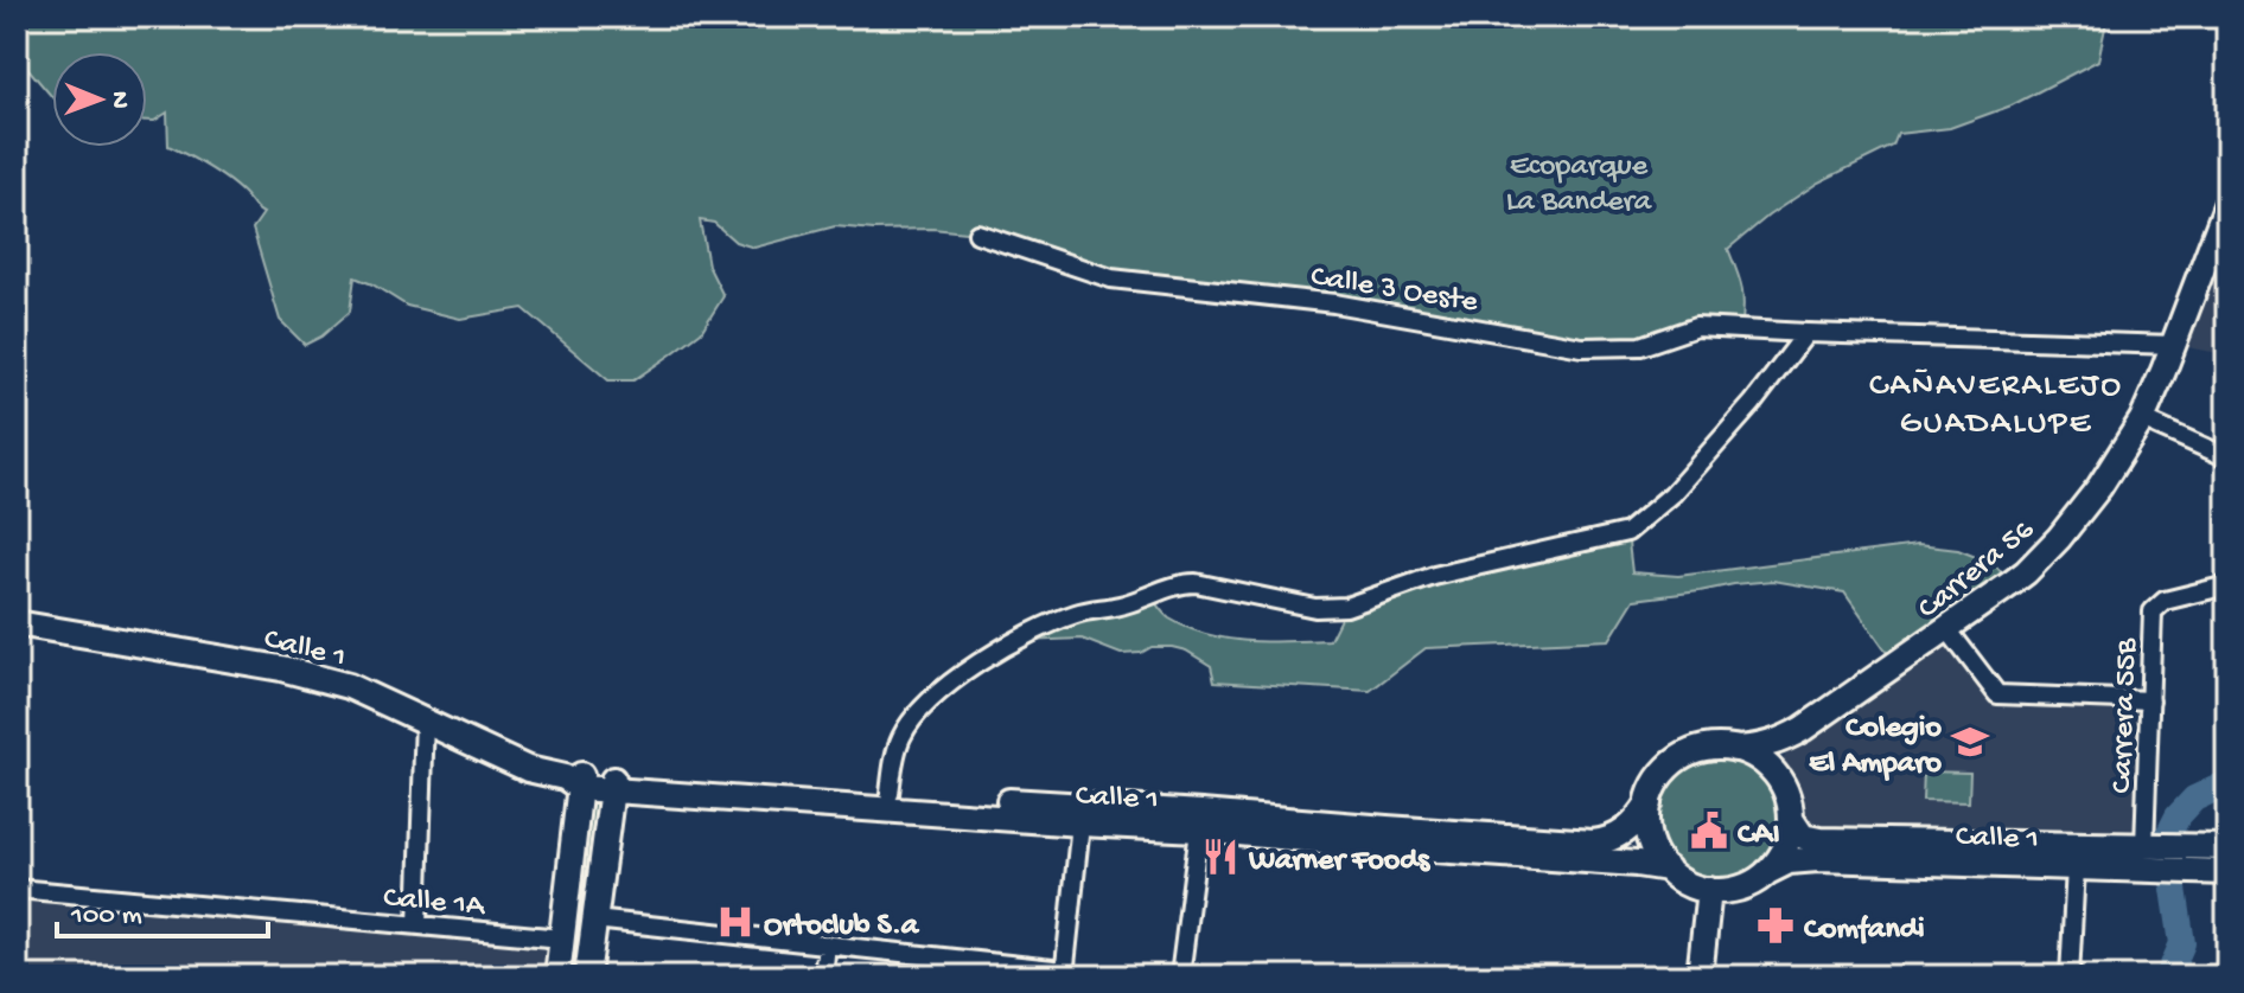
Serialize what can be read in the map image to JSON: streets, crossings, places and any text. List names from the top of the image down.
{
  "streets": {
    "main road": ["Carrera 56", "Calle 1"],
    "street": ["Calle 3 Oeste", "Carrera 55B", "Calle 1A"]
  },
  "crossings": [
    ["Calle 3 Oeste", "Carrera 56"],
    ["Carrera 56", "Calle 1"],
    ["Calle 1", "Carrera 55B"]
  ],
  "districts": ["CAÑAVERALEJO GUADALUPE"],
  "parks": ["Ecoparque La Bandera"],
  "places": {
    "school or university": ["Colegio El Amparo"],
    "public building": ["CAI"],
    "restaurant": ["Warner Foods"],
    "hospital": ["Ortoclub S.a"],
    "pharmacy": ["Comfandi"]
  },
  "scale_bar": "100 m",
  "north": "right"
}
